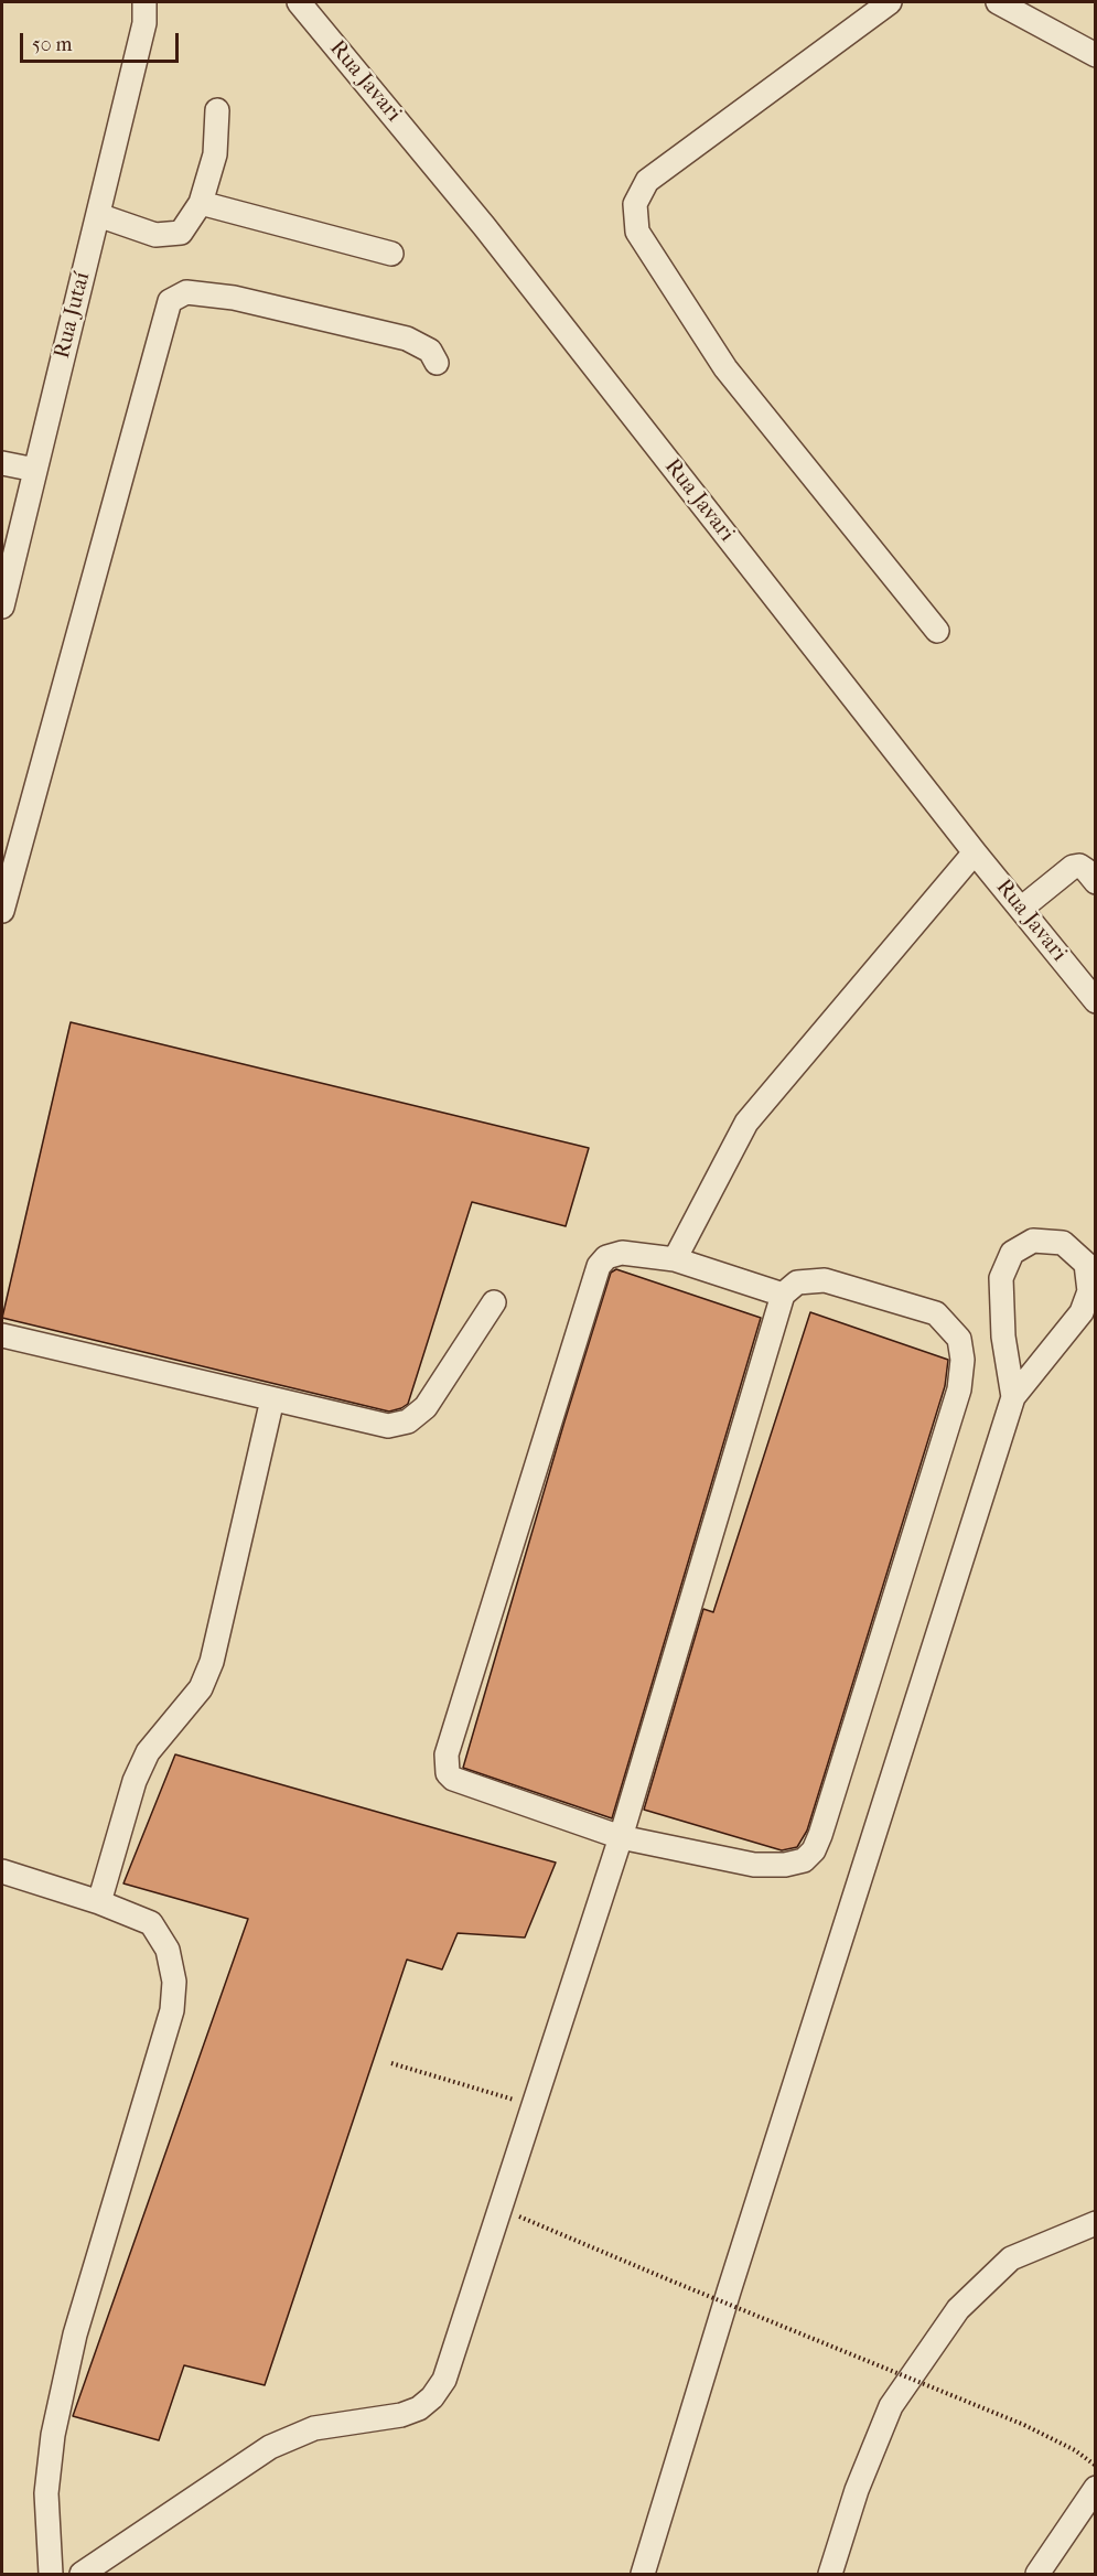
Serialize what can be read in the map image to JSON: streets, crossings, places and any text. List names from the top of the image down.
{
  "streets": {
    "street": ["Rua Javari", "Rua Jutaí"]
  },
  "scale_bar": "50 m"
}
